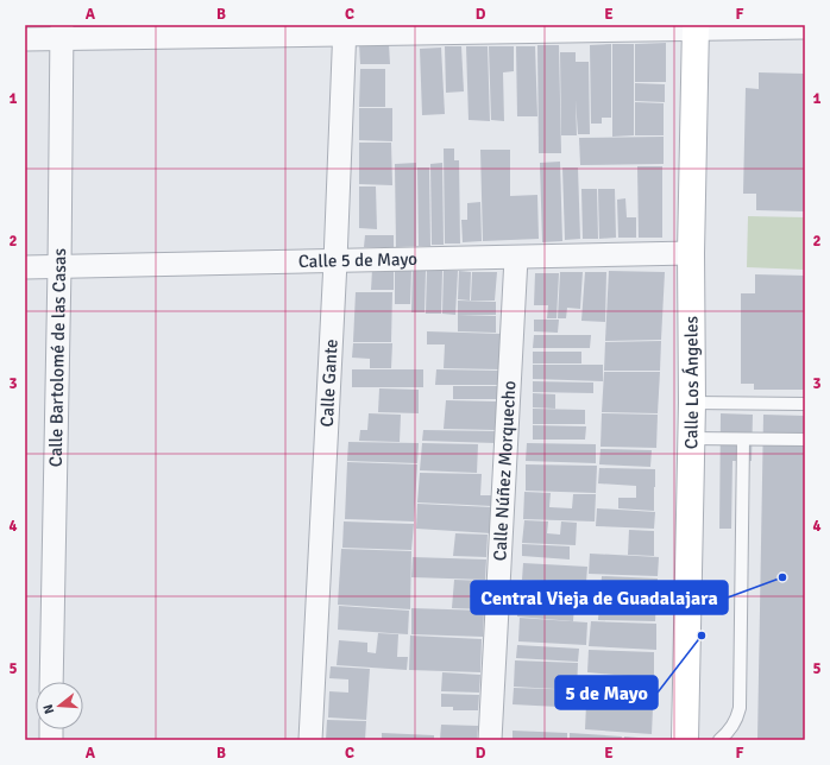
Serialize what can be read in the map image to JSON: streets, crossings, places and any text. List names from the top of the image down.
{
  "streets": {
    "street": [
      "Calle 5 de Mayo",
      "Calle Bartolomé de las Casas",
      "Calle Gante",
      "Calle Los Ángeles",
      "Calle Núñez Morquecho"
    ]
  },
  "crossings": [
    ["Calle 5 de Mayo", "Calle Bartolomé de las Casas"],
    ["Calle 5 de Mayo", "Calle Gante"],
    ["Calle 5 de Mayo", "Calle Los Ángeles"],
    ["Calle 5 de Mayo", "Calle Núñez Morquecho"]
  ],
  "places": ["Central Vieja de Guadalajara", "5 de Mayo"],
  "north": "left",
  "grid": {
    "columns": [
      "A",
      "B",
      "C",
      "D",
      "E",
      "F"
    ],
    "rows": [
      "1",
      "2",
      "3",
      "4",
      "5"
    ]
  }
}
